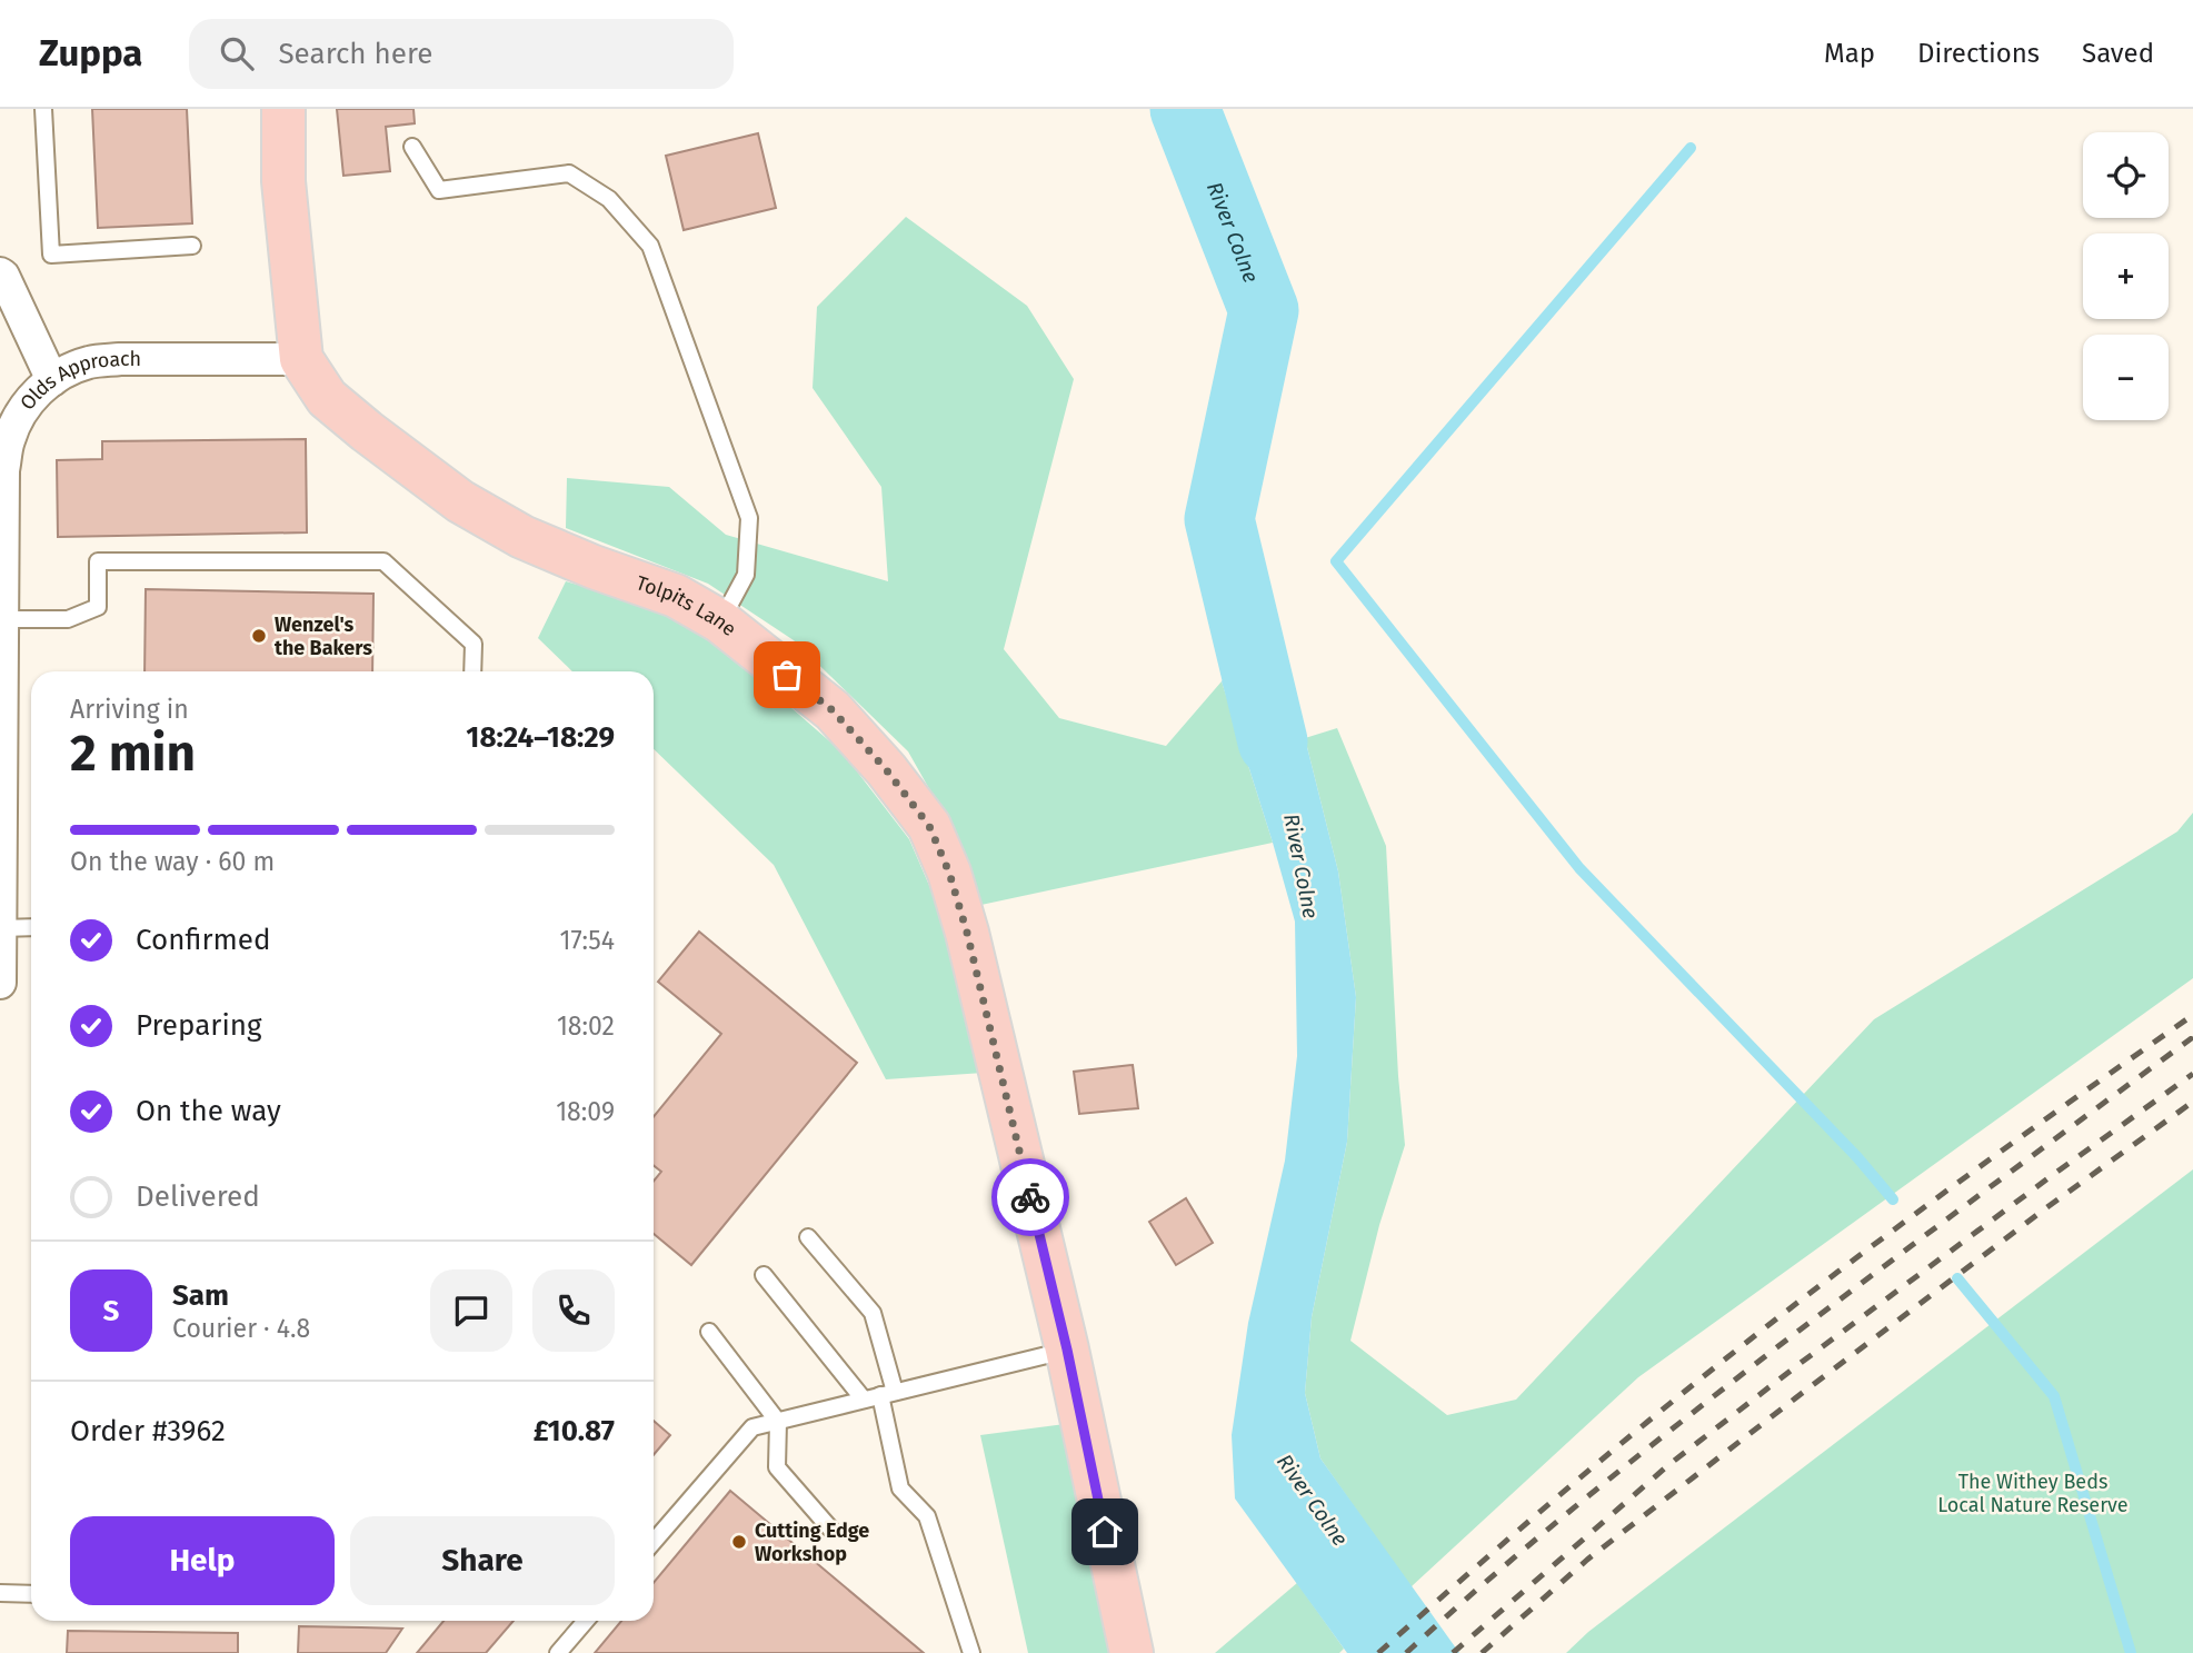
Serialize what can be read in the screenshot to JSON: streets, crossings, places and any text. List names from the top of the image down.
{
  "streets": {
    "main road": ["Tolpits Lane"],
    "street": ["Olds Approach"]
  },
  "crossings": [
    ["Olds Approach", "Tolpits Lane"]
  ],
  "water": ["River Colne"],
  "parks": ["The Withey Beds Local Nature Reserve"],
  "places": ["Wenzel's the Bakers", "Cutting Edge Workshop"],
  "page": {
    "header": "Zuppa",
    "search": "Search here",
    "nav": ["Map", "Directions", "Saved"],
    "map_buttons": ["+", "−"],
    "heading": ["2 min", "Arriving in", "18:24–18:29"],
    "panel": [
      "Sam",
      "Courier · 4.8",
      "Order #3962",
      "£10.87"
    ],
    "bar": "On the way · 60 m",
    "list": [
      ["Confirmed", "17:54"],
      ["Preparing", "18:02"],
      ["On the way", "18:09"],
      "Delivered"
    ],
    "round": "S",
    "buttons": ["Help", "Share"]
  }
}
